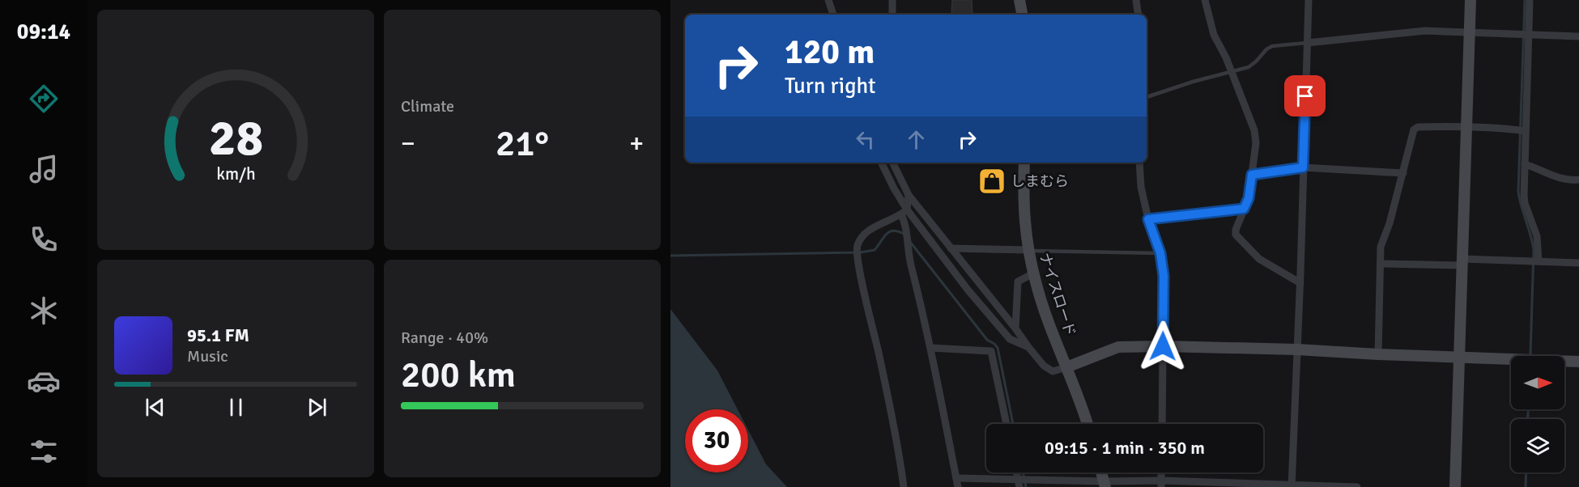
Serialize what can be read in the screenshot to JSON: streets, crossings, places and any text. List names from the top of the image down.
{
  "streets": {
    "street": ["ナイスロード"]
  },
  "places": {
    "shop": ["しまむら"]
  },
  "north": "right",
  "page": {
    "tabs": "09:14",
    "tile": [
      "Climate",
      ["Range · 40%", "200 km"]
    ],
    "turn": ["120 m", "Turn right"],
    "heat": ["−", "21°", "+"],
    "song": ["95.1 FM", "Music"],
    "limit": "30",
    "trip": "09:15 · 1 min · 350 m",
    "gauge": ["28", "km/h"]
  }
}
